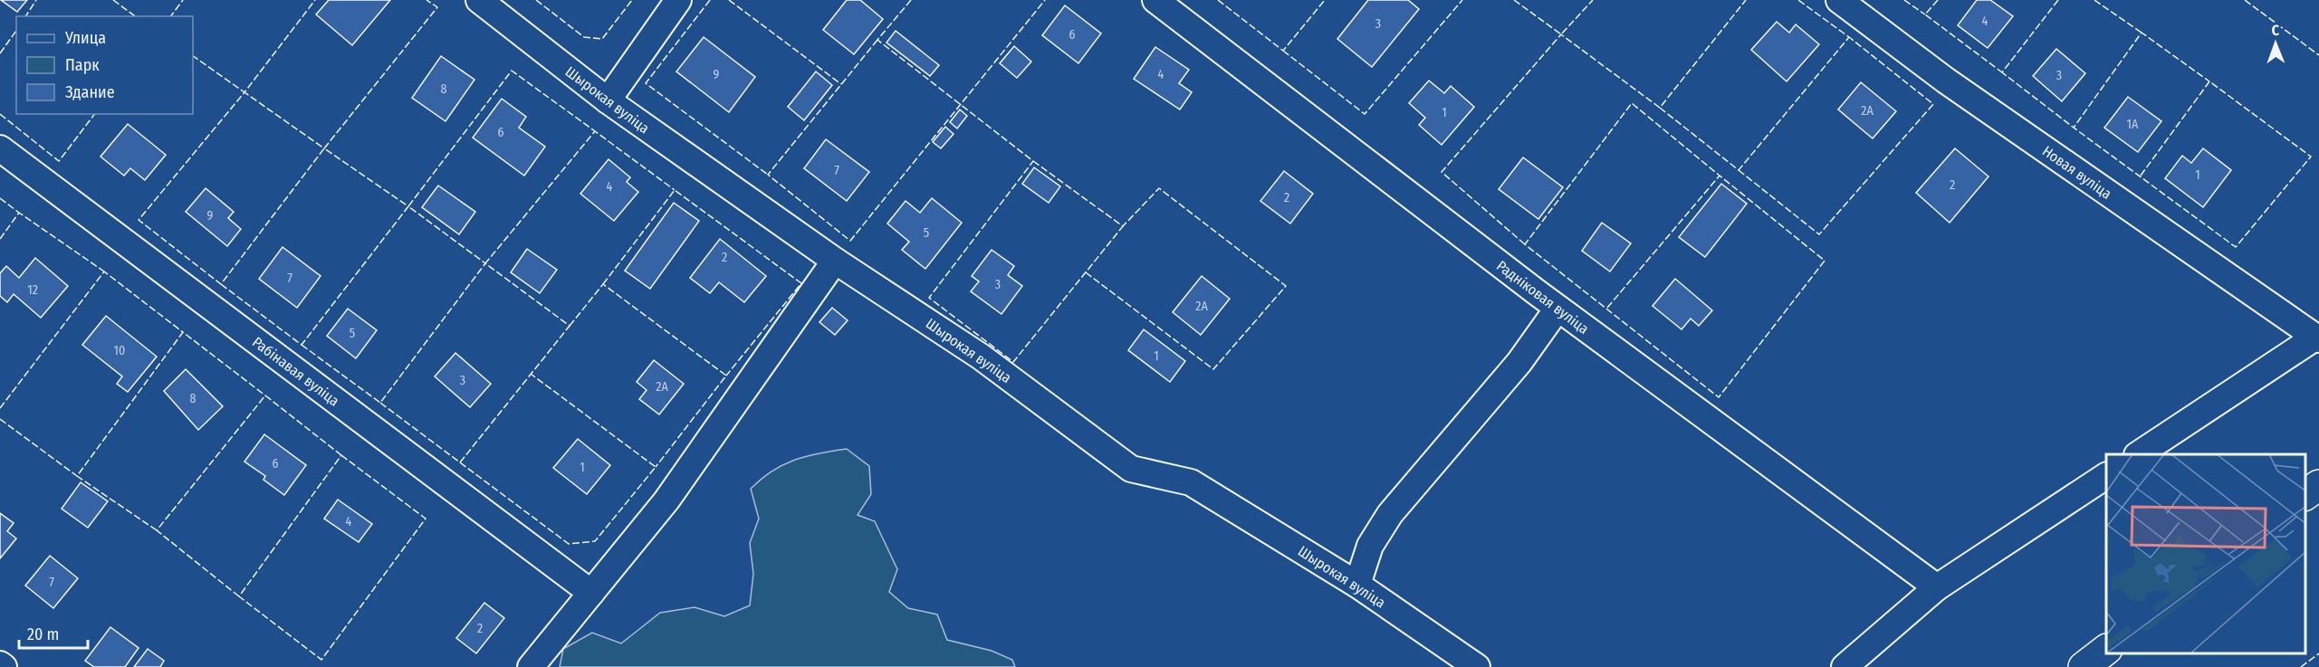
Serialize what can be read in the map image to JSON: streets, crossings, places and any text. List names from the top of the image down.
{
  "streets": {
    "street": [
      "Шырокая вуліца",
      "Новая вуліца",
      "Радніковая вуліца",
      "Рабінавая вуліца"
    ]
  },
  "house_numbers": [
    "4",
    "3",
    "6",
    "9",
    "4",
    "3",
    "8",
    "2А",
    "1",
    "1А",
    "6",
    "7",
    "1",
    "2",
    "4",
    "2",
    "9",
    "5",
    "2",
    "7",
    "3",
    "12",
    "2А",
    "5",
    "10",
    "1",
    "3",
    "2А",
    "8",
    "6",
    "1",
    "4",
    "7",
    "2"
  ],
  "legend": ["Улица", "Парк", "Здание"],
  "scale_bar": "20 m",
  "north": "top"
}
